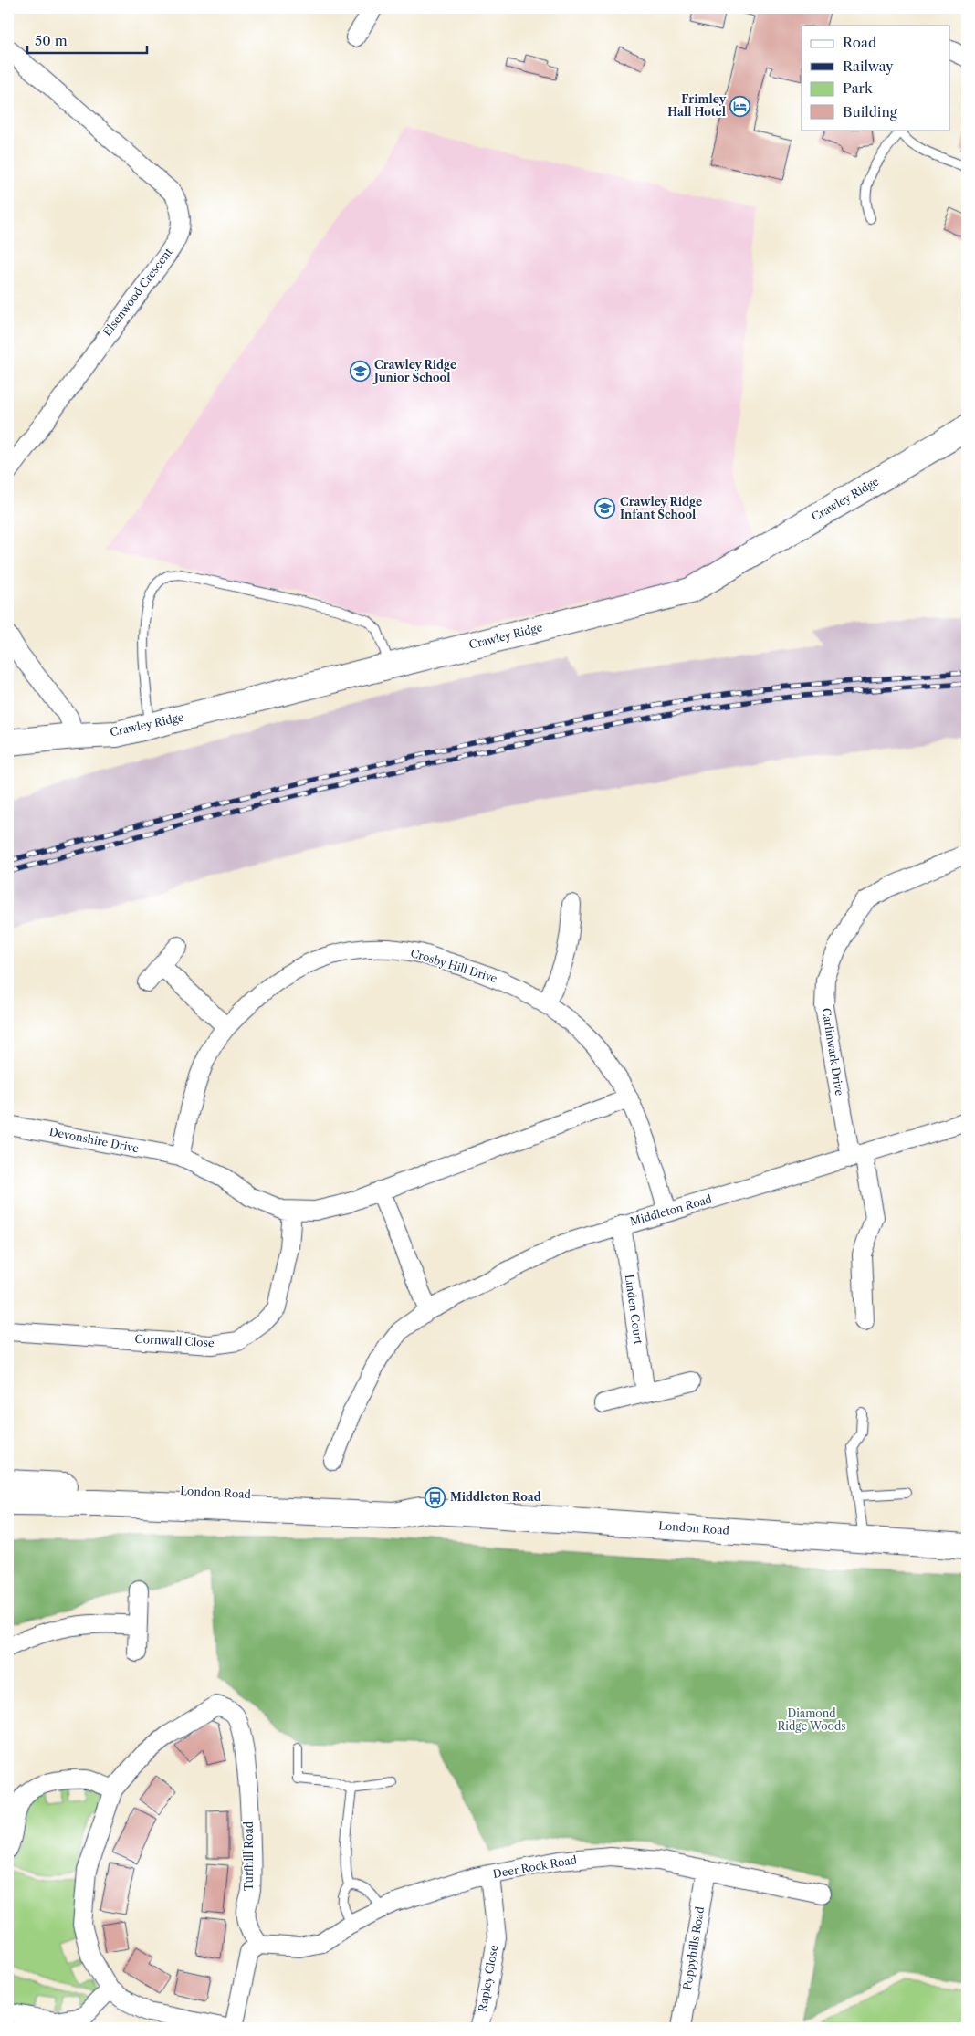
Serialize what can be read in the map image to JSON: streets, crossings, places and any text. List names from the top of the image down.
{
  "streets": {
    "main road": ["Crawley Ridge", "London Road"],
    "street": [
      "Elsenwood Crescent",
      "Crosby Hill Drive",
      "Carlinwark Drive",
      "Devonshire Drive",
      "Middleton Road",
      "Linden Court",
      "Cornwall Close",
      "Turfhill Road",
      "Deer Rock Road",
      "Poppyhills Road",
      "Rapley Close"
    ]
  },
  "crossings": [
    ["Crosby Hill Drive", "Devonshire Drive"],
    ["Crosby Hill Drive", "Middleton Road"],
    ["Carlinwark Drive", "Middleton Road"],
    ["Middleton Road", "Linden Court"],
    ["Turfhill Road", "Deer Rock Road"],
    ["Deer Rock Road", "Poppyhills Road"],
    ["Deer Rock Road", "Rapley Close"]
  ],
  "parks": ["Diamond Ridge Woods"],
  "places": {
    "hotel": ["Frimley Hall Hotel"],
    "school or university": ["Crawley Ridge Junior School", "Crawley Ridge Infant School"],
    "bus stop": ["Middleton Road"]
  },
  "legend": [
    "Road",
    "Railway",
    "Park",
    "Building"
  ],
  "scale_bar": "50 m"
}
